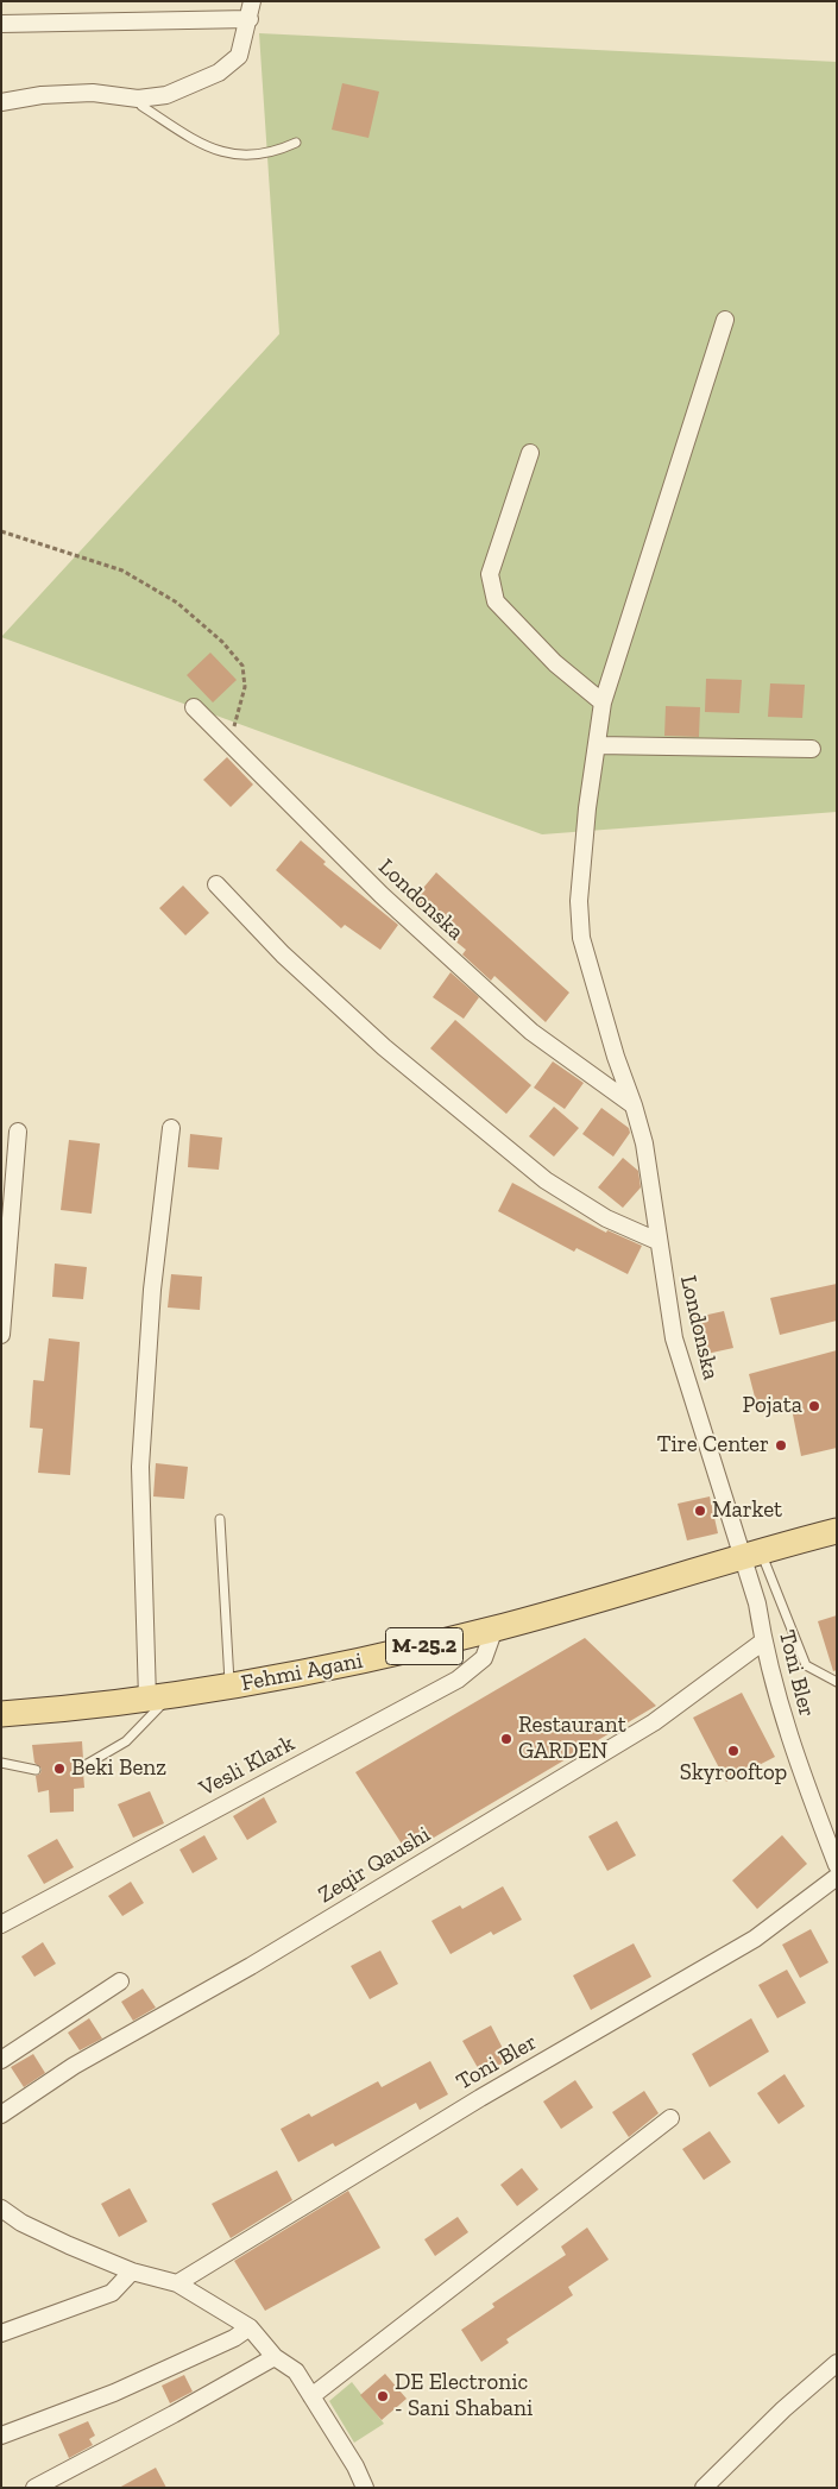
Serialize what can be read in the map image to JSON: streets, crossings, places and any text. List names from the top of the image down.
{
  "streets": {
    "main road": ["M-25.2", "Fehmi Agani"],
    "street": [
      "Londonska",
      "Toni Bler",
      "Vesli Klark",
      "Zeqir Qaushi"
    ]
  },
  "crossings": [
    ["Londonska", "Fehmi Agani"],
    ["Londonska", "Toni Bler"],
    ["Fehmi Agani", "Toni Bler"],
    ["Fehmi Agani", "Vesli Klark"],
    ["Toni Bler", "Zeqir Qaushi"]
  ],
  "places": [
    "Pojata",
    "Tire Center",
    "Market",
    "Restaurant GARDEN",
    "Skyrooftop",
    "Beki Benz",
    "DE Electronic - Sani Shabani"
  ]
}
